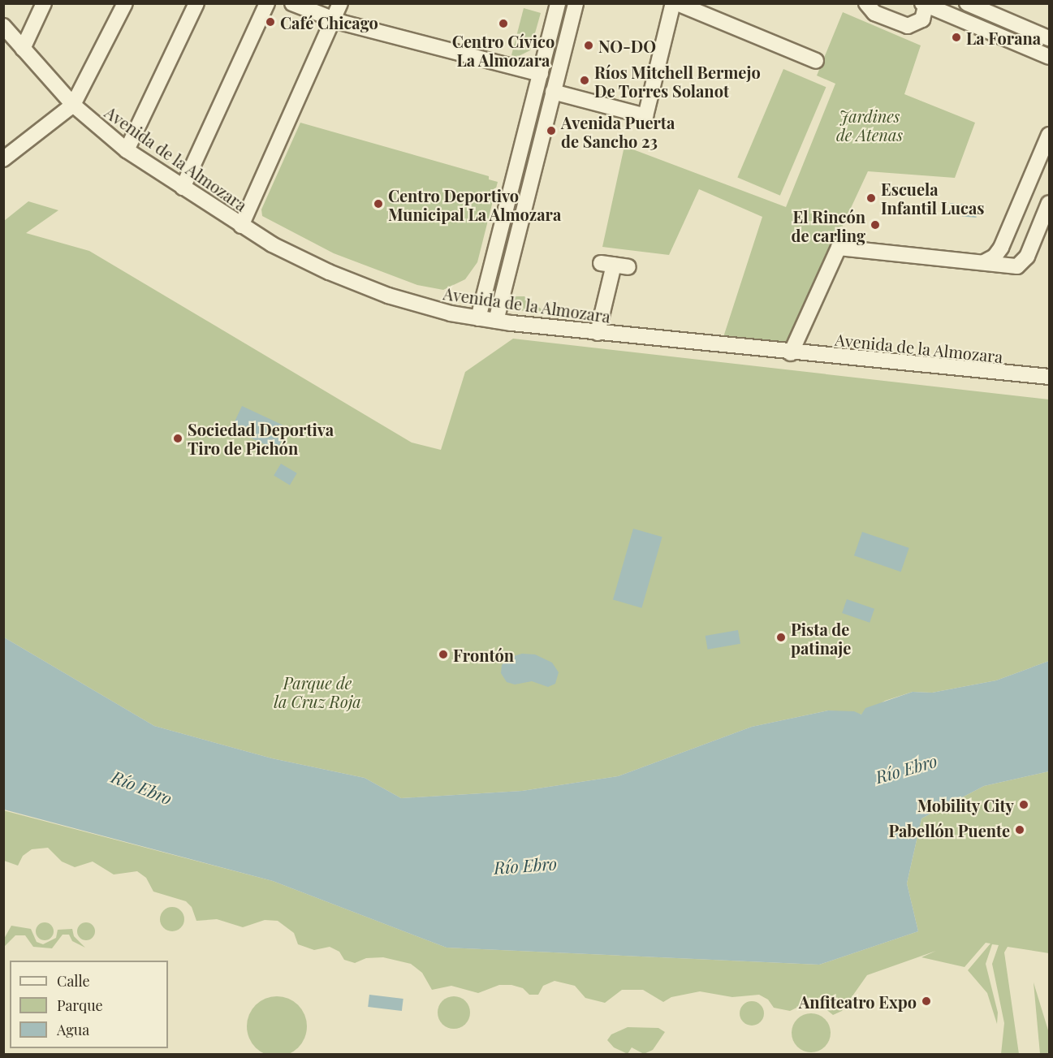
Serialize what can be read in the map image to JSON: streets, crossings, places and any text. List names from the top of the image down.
{
  "streets": {
    "street": ["Avenida de la Almozara"]
  },
  "water": ["Río Ebro"],
  "parks": ["Jardines de Atenas", "Parque de la Cruz Roja"],
  "places": [
    "Café Chicago",
    "Centro Cívico La Almozara",
    "La Forana",
    "NO-DO",
    "Ríos Mitchell Bermejo De Torres Solanot",
    "Avenida Puerta de Sancho 23",
    "Escuela Infantil Lucas",
    "Centro Deportivo Municipal La Almozara",
    "El Rincón de carling",
    "Sociedad Deportiva Tiro de Pichón",
    "Pista de patinaje",
    "Frontón",
    "Mobility City",
    "Pabellón Puente",
    "Anfiteatro Expo"
  ],
  "legend": ["Calle", "Parque", "Agua"]
}
